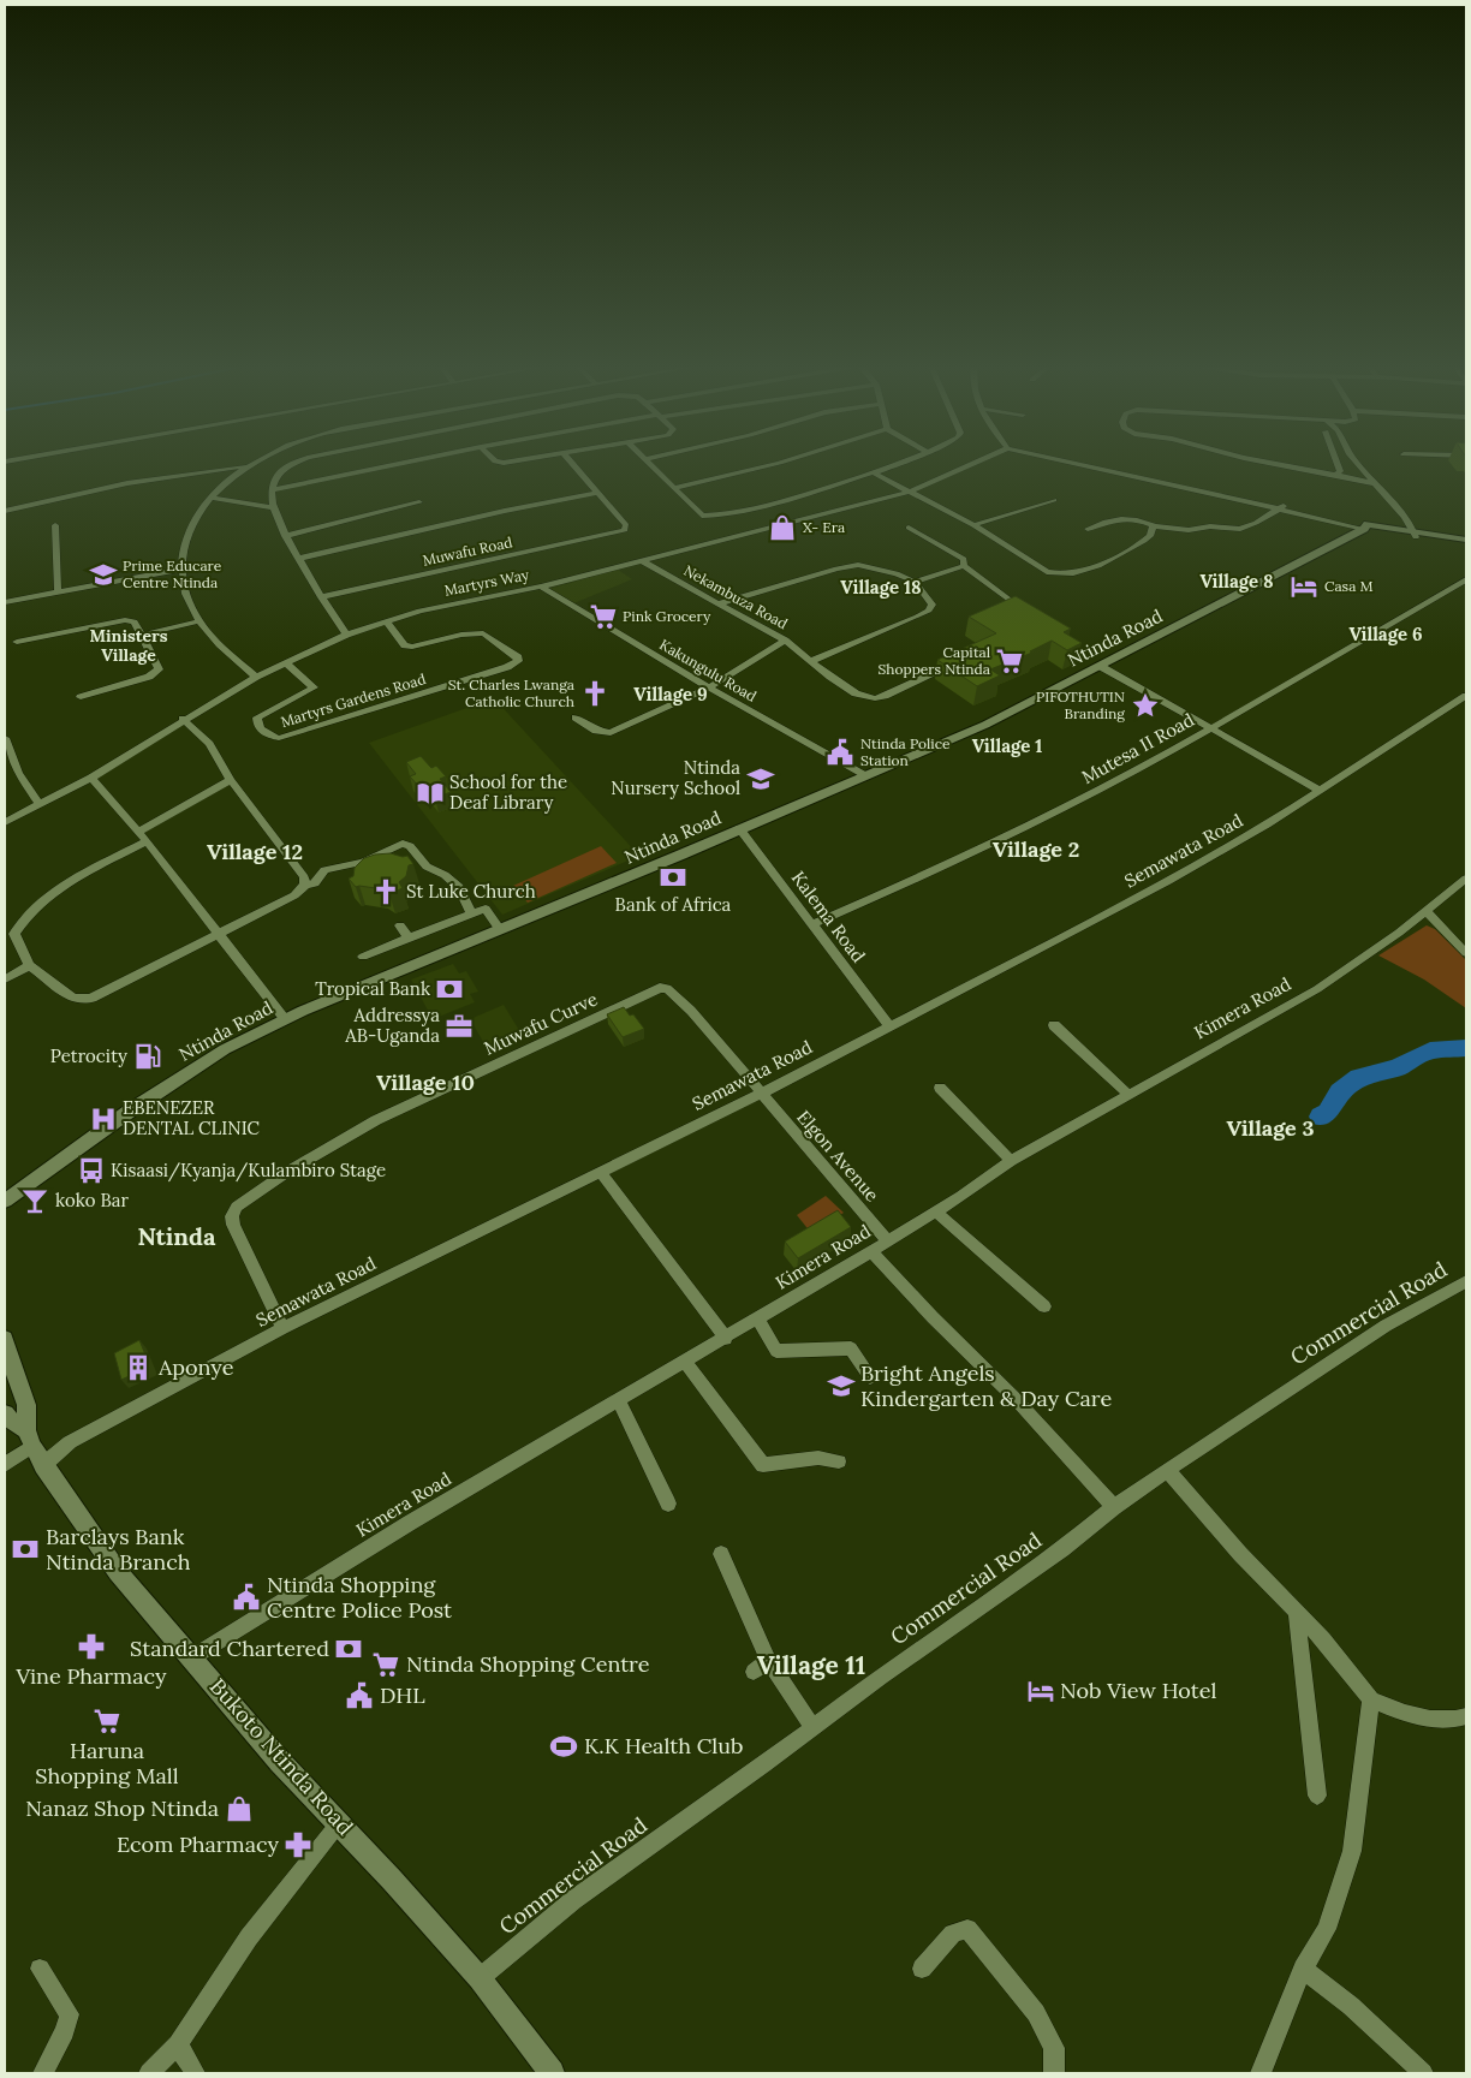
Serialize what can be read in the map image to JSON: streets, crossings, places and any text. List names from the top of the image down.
{
  "streets": {
    "main road": ["Ntinda Road", "Bukoto Ntinda Road"],
    "street": [
      "Muwafu Road",
      "Martyrs Way",
      "Nekambuza Road",
      "Kakungulu Road",
      "Martyrs Gardens Road",
      "Mutesa II Road",
      "Semawata Road",
      "Kalema Road",
      "Kimera Road",
      "Muwafu Curve",
      "Elgon Avenue",
      "Commercial Road"
    ]
  },
  "crossings": [
    ["Martyrs Way", "Nekambuza Road"],
    ["Martyrs Way", "Kakungulu Road"],
    ["Martyrs Way", "Martyrs Gardens Road"],
    ["Ntinda Road", "Kakungulu Road"],
    ["Ntinda Road", "Kalema Road"],
    ["Mutesa II Road", "Kalema Road"],
    ["Semawata Road", "Kalema Road"],
    ["Semawata Road", "Muwafu Curve"],
    ["Semawata Road", "Elgon Avenue"],
    ["Semawata Road", "Bukoto Ntinda Road"],
    ["Kimera Road", "Elgon Avenue"],
    ["Kimera Road", "Bukoto Ntinda Road"],
    ["Muwafu Curve", "Elgon Avenue"],
    ["Commercial Road", "Bukoto Ntinda Road"]
  ],
  "districts": [
    "Village 8",
    "Village 18",
    "Village 6",
    "Ministers Village",
    "Village 9",
    "Village 1",
    "Village 2",
    "Village 12",
    "Village 10",
    "Village 3",
    "Ntinda",
    "Village 11"
  ],
  "places": {
    "shop": ["X- Era", "Nanaz Shop Ntinda"],
    "school or university": ["Prime Educare Centre Ntinda", "Ntinda Nursery School", "Bright Angels Kindergarten & Day Care"],
    "hotel": ["Casa M", "Nob View Hotel"],
    "supermarket": [
      "Pink Grocery",
      "Capital Shoppers Ntinda",
      "Ntinda Shopping Centre",
      "Haruna Shopping Mall"
    ],
    "church": ["St. Charles Lwanga Catholic Church", "St Luke Church"],
    "place": ["PIFOTHUTIN Branding"],
    "public building": ["Ntinda Police Station", "Ntinda Shopping Centre Police Post", "DHL"],
    "library": ["School for the Deaf Library"],
    "bank": [
      "Bank of Africa",
      "Tropical Bank",
      "Barclays Bank Ntinda Branch",
      "Standard Chartered"
    ],
    "office": ["Addressya AB-Uganda"],
    "fuel station": ["Petrocity"],
    "hospital": ["EBENEZER DENTAL CLINIC"],
    "bus stop": ["Kisaasi/Kyanja/Kulambiro Stage"],
    "bar": ["koko Bar"],
    "building": ["Aponye"],
    "pharmacy": ["Vine Pharmacy", "Ecom Pharmacy"],
    "sports": ["K.K Health Club"]
  }
}
